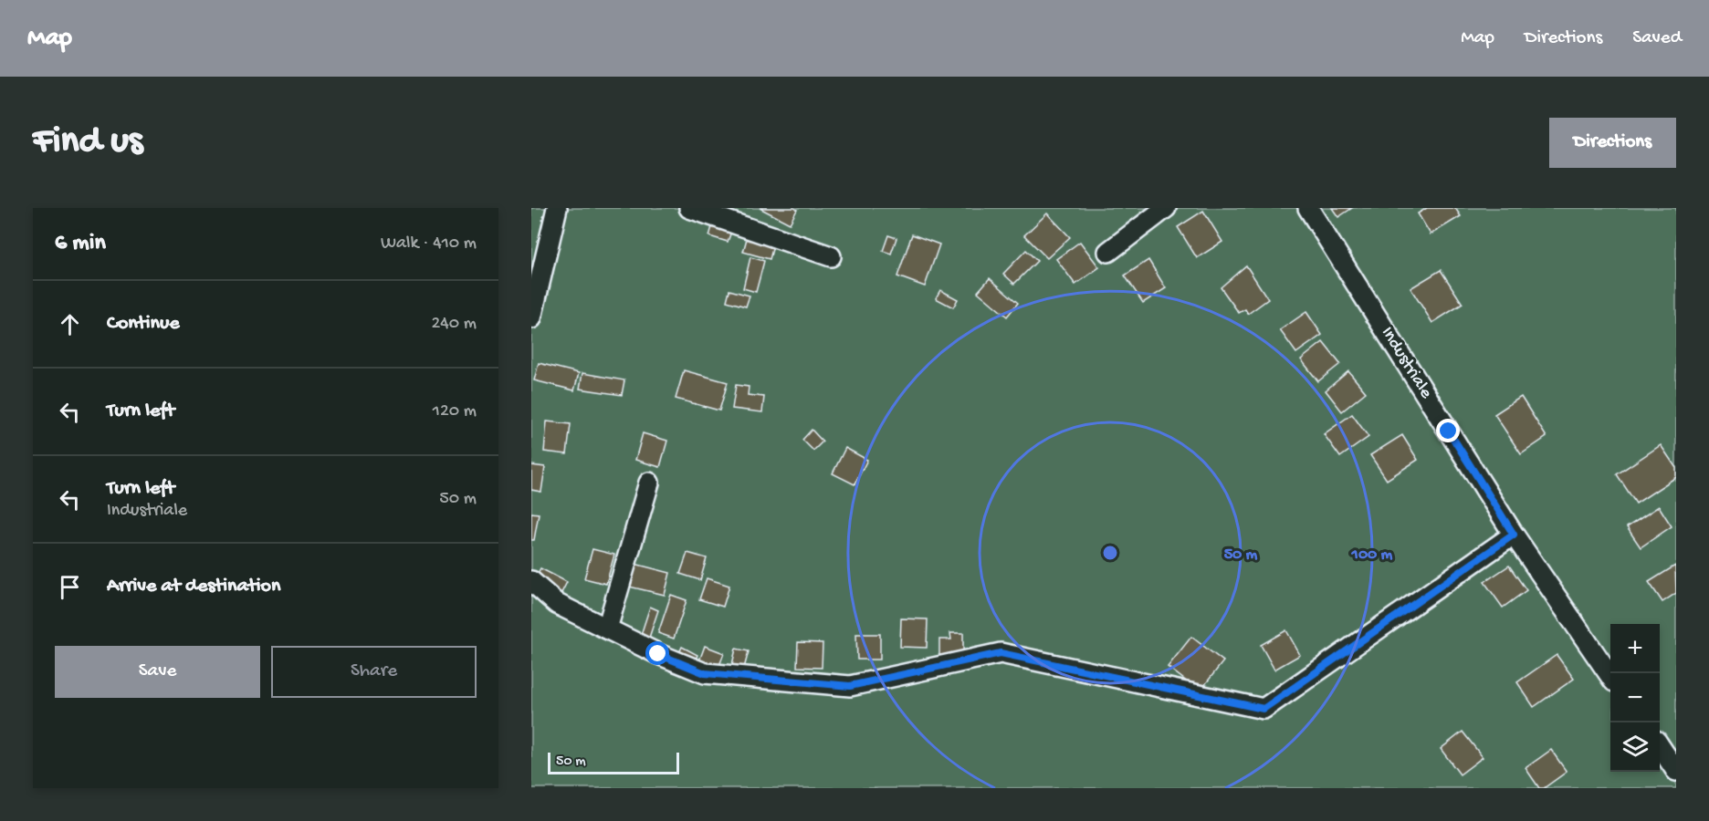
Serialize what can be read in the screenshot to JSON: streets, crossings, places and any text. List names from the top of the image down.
{
  "streets": {
    "street": ["Industriale"]
  },
  "scale_bar": "50 m",
  "page": {
    "header": "Map",
    "nav": ["Map", "Directions", "Saved"],
    "buttons": [
      "Directions",
      ["Save", "Share"]
    ],
    "title": "Find us",
    "heading": ["6 min", "Walk · 410 m"],
    "list": [
      ["Continue", "240 m"],
      ["Turn left", "120 m"],
      ["Turn left", "Industriale", "50 m"],
      "Arrive at destination"
    ],
    "map_buttons": ["+", "−"],
    "scale": "50 m"
  },
  "rings": ["50 m", "100 m"]
}
